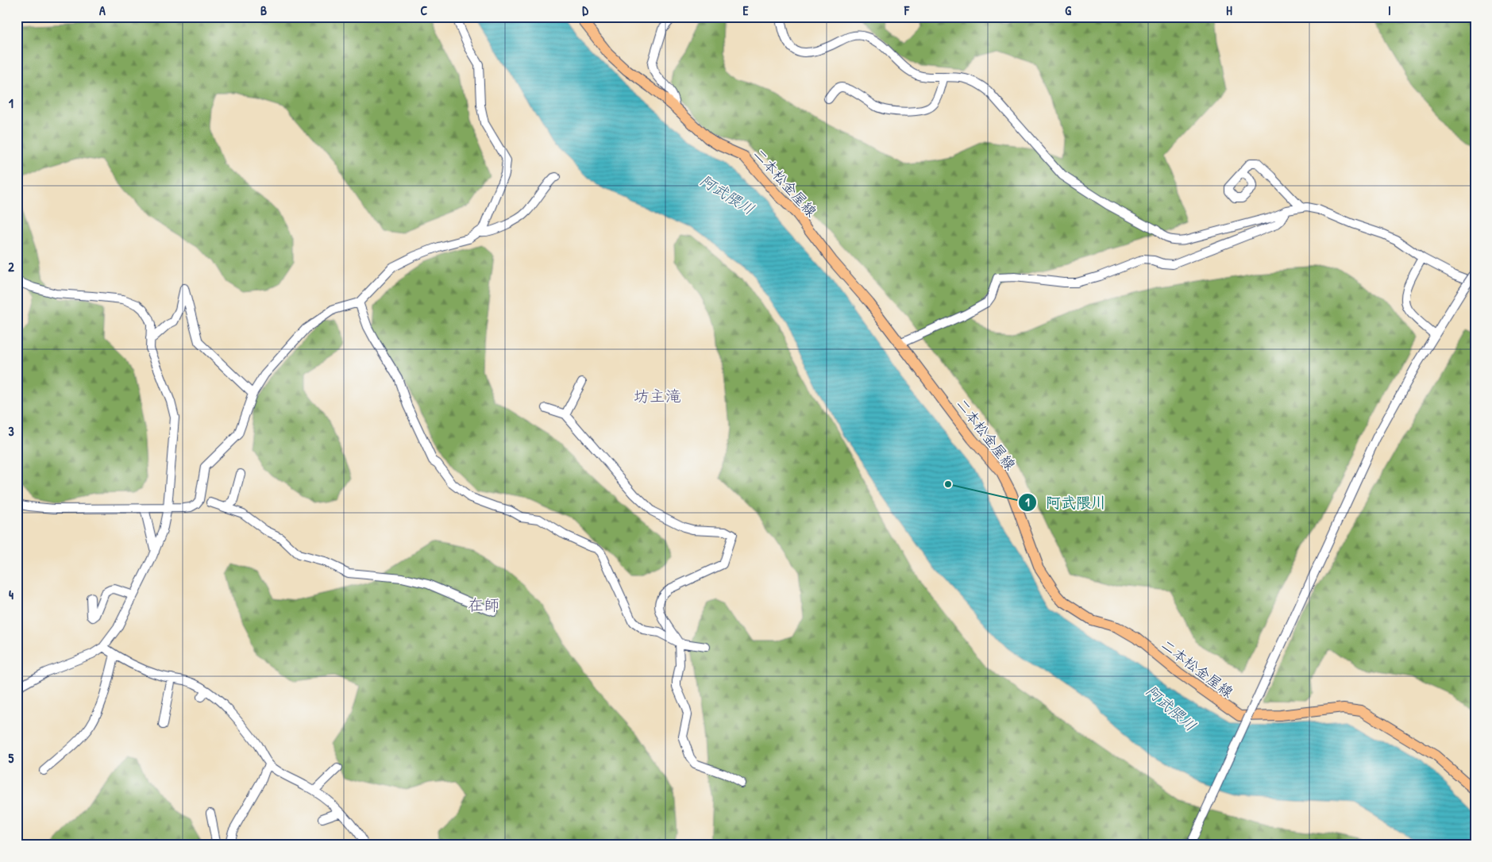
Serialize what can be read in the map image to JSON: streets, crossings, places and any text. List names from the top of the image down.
{
  "streets": {
    "main road": ["二本松金屋線"]
  },
  "districts": ["坊主滝", "在師"],
  "water": ["阿武隈川"],
  "places": ["阿武隈川"],
  "grid": {
    "columns": [
      "A",
      "B",
      "C",
      "D",
      "E",
      "F",
      "G",
      "H",
      "I"
    ],
    "rows": [
      "1",
      "2",
      "3",
      "4",
      "5"
    ]
  }
}
